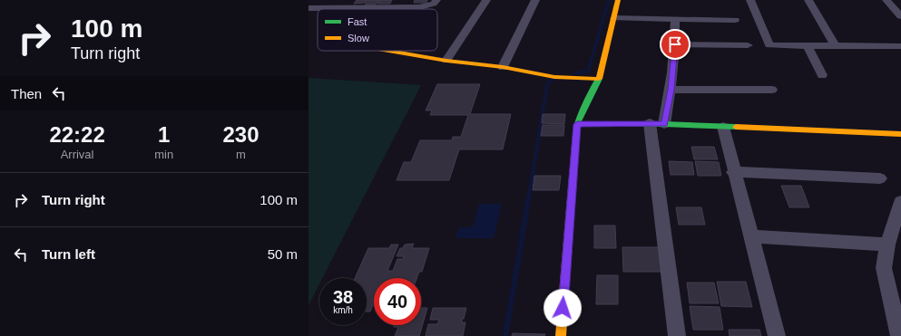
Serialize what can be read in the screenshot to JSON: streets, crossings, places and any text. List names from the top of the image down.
{
  "legend": ["Fast", "Slow"],
  "page": {
    "turn": ["100 m", "Turn right"],
    "then": "Then",
    "eta": [
      "22:22",
      "Arrival",
      "1",
      "min",
      "230",
      "m"
    ],
    "list": [
      {
        "name": "Turn right",
        "value": "100 m"
      },
      {
        "name": "Turn left",
        "value": "50 m"
      }
    ],
    "speed": "38 km/h",
    "limit": "40"
  }
}
